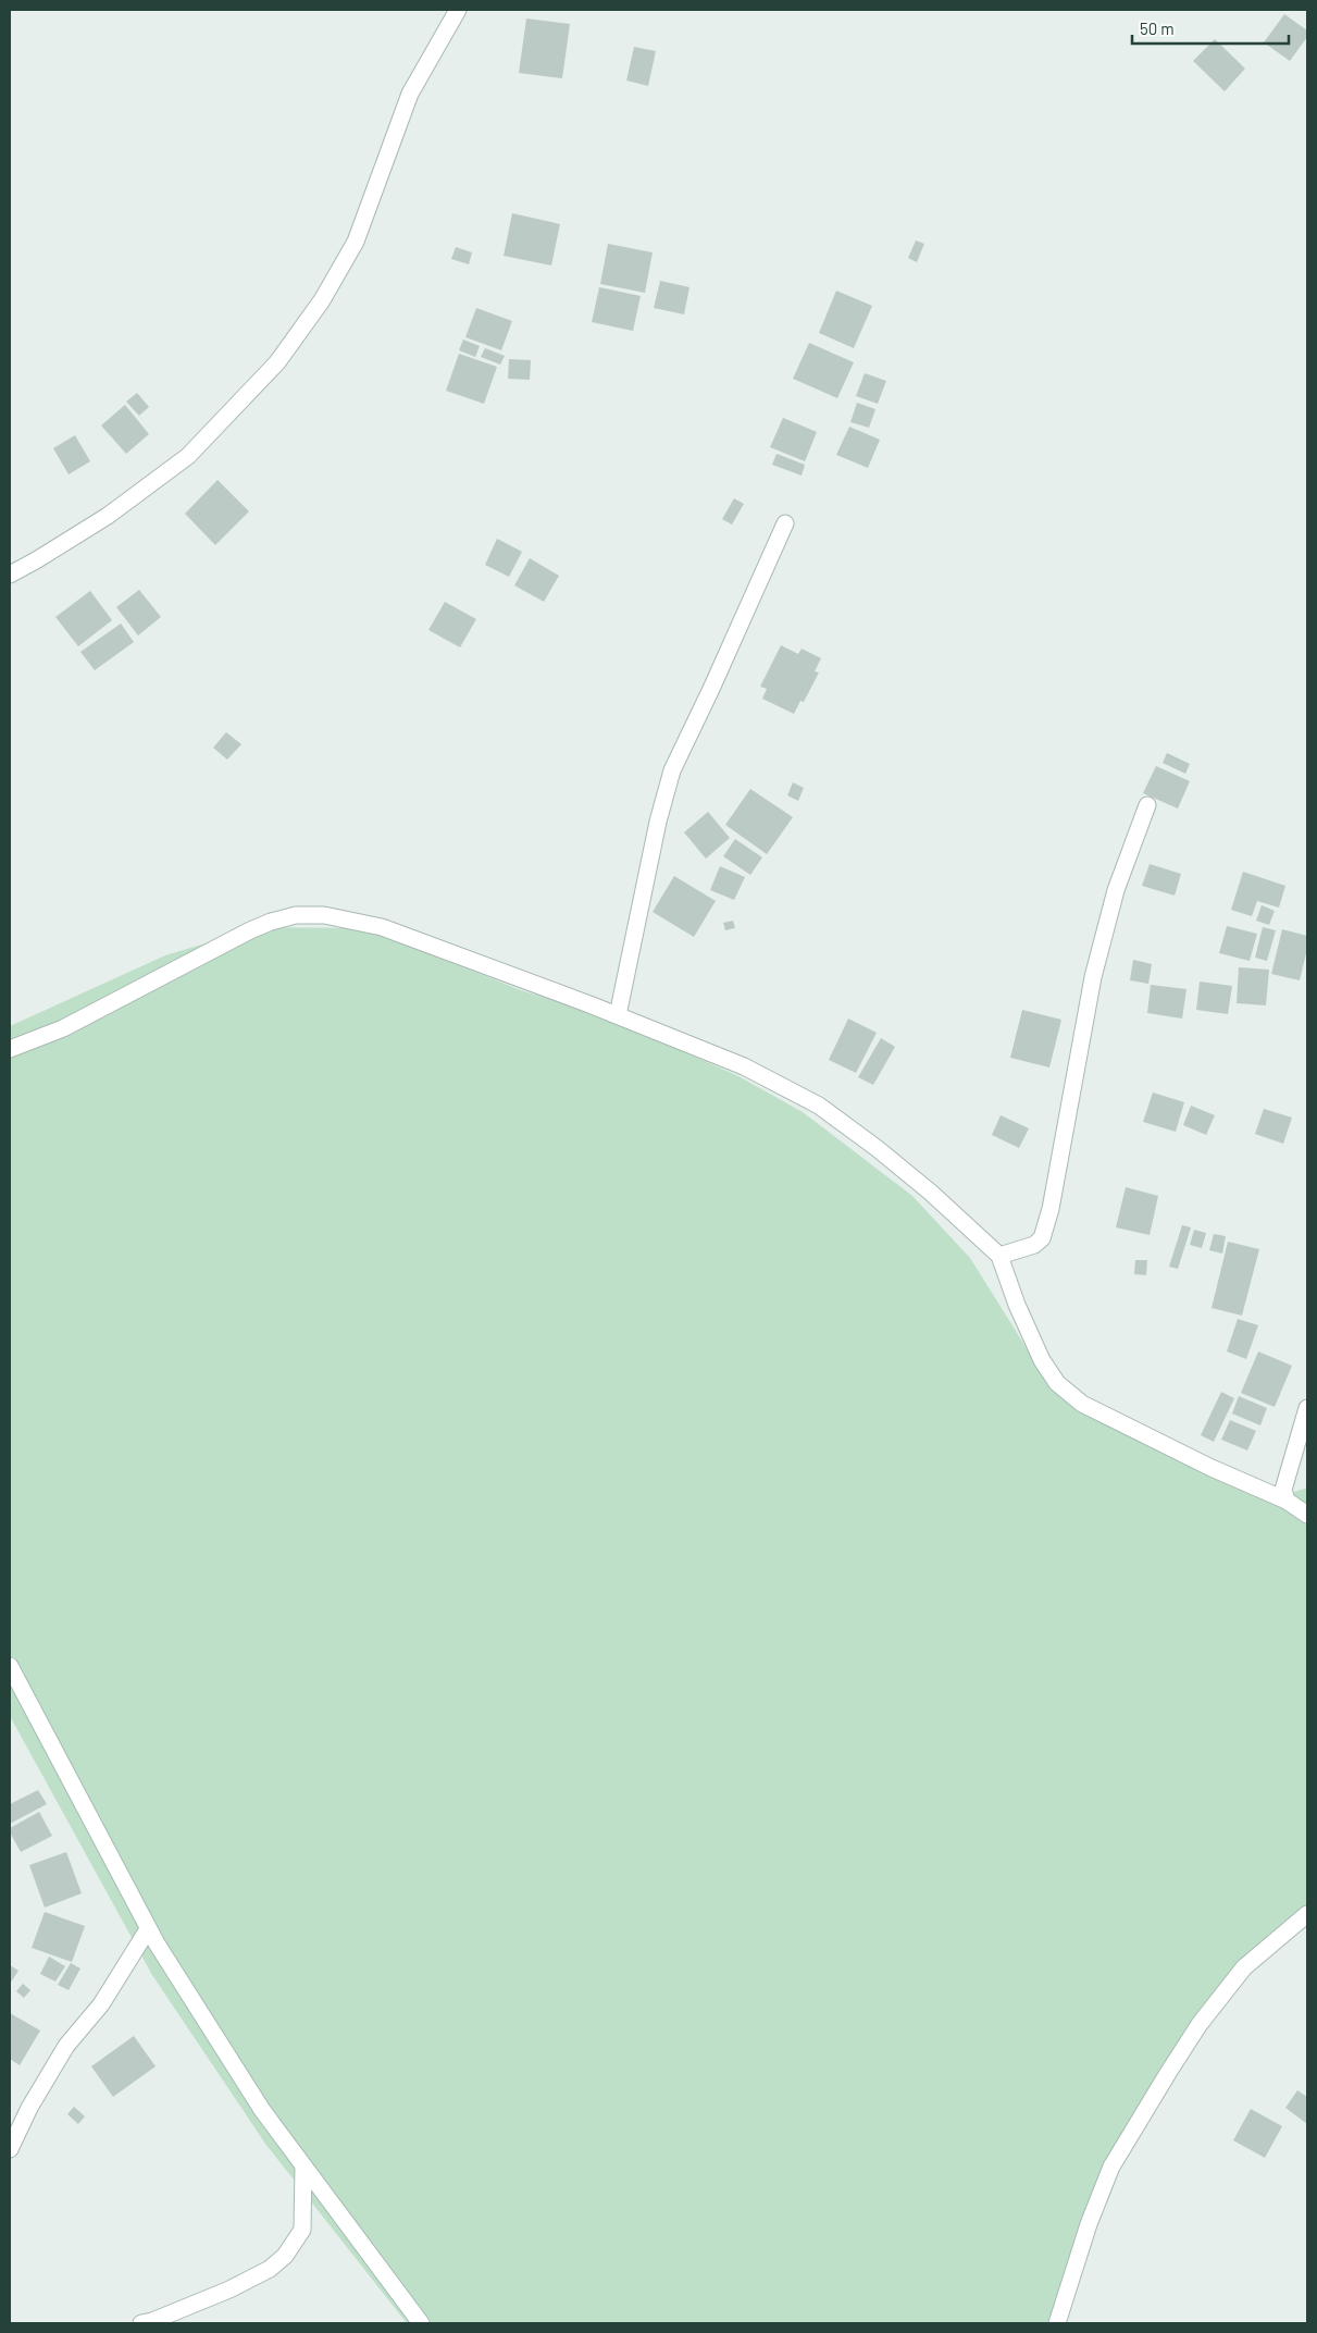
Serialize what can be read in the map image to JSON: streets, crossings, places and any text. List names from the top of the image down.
{
  "scale_bar": "50 m"
}
